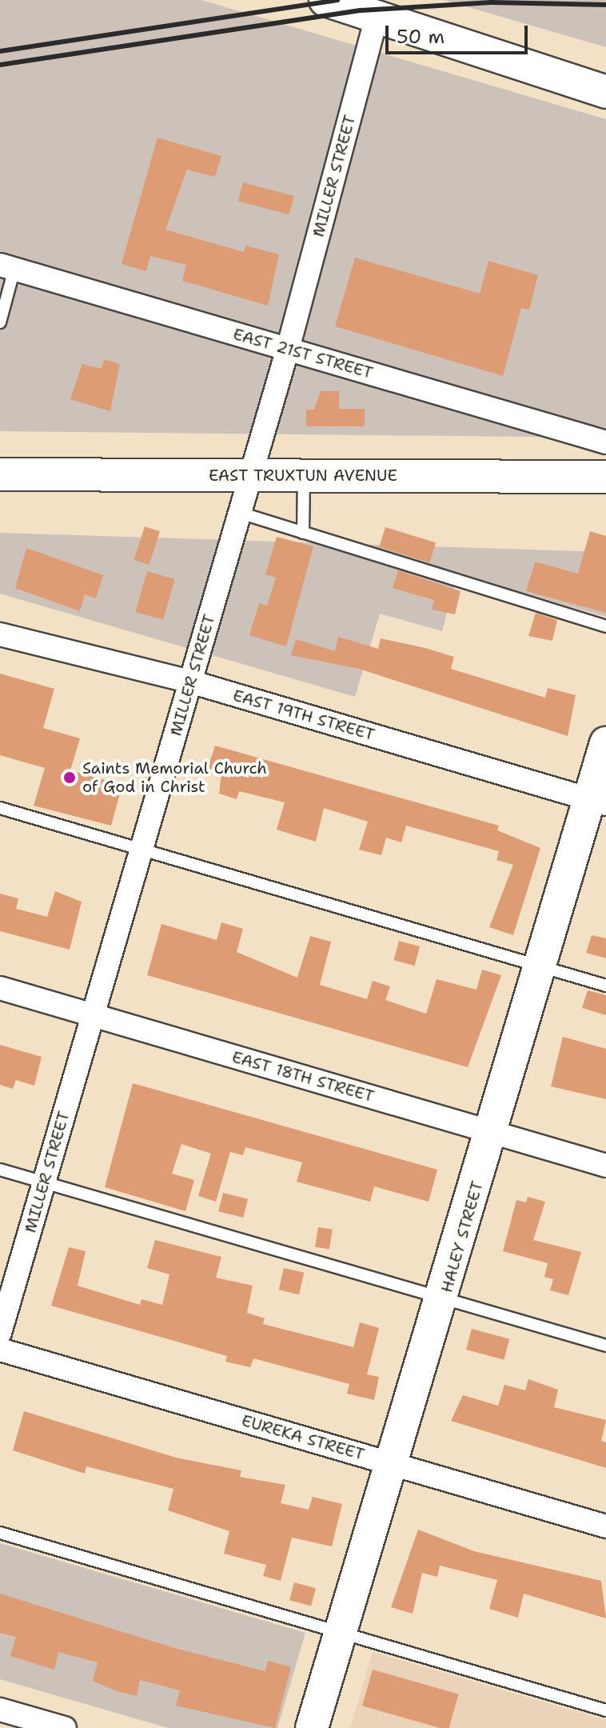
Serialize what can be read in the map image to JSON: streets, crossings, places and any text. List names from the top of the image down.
{
  "streets": {
    "street": [
      "MILLER STREET",
      "EAST 21ST STREET",
      "EAST TRUXTUN AVENUE",
      "EAST 19TH STREET",
      "EAST 18TH STREET",
      "HALEY STREET",
      "EUREKA STREET"
    ]
  },
  "crossings": [
    ["MILLER STREET", "EAST 21ST STREET"],
    ["MILLER STREET", "EAST TRUXTUN AVENUE"],
    ["MILLER STREET", "EAST 19TH STREET"],
    ["MILLER STREET", "EAST 18TH STREET"],
    ["EAST 19TH STREET", "HALEY STREET"],
    ["EAST 18TH STREET", "HALEY STREET"],
    ["HALEY STREET", "EUREKA STREET"]
  ],
  "places": ["Saints Memorial Church of God in Christ"],
  "scale_bar": "50 m"
}
